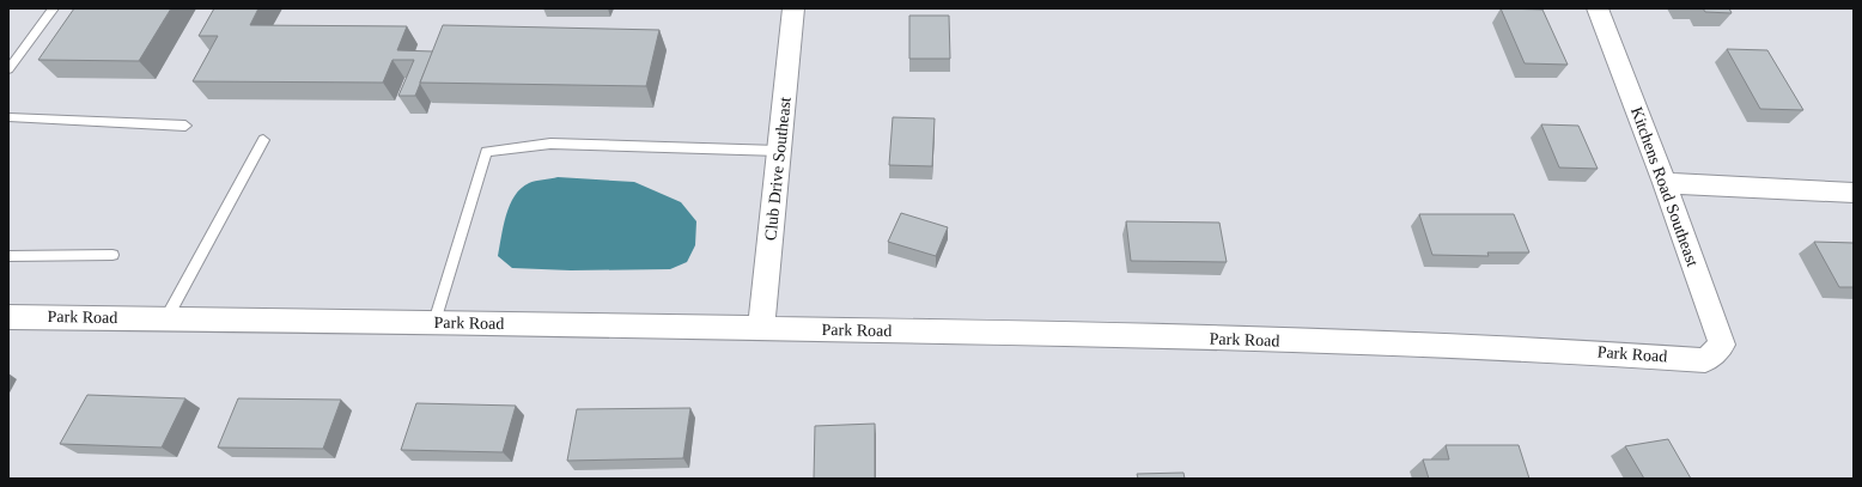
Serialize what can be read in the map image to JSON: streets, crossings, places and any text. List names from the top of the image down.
{
  "streets": {
    "street": ["Club Drive Southeast", "Kitchens Road Southeast", "Park Road"]
  },
  "crossings": [
    ["Club Drive Southeast", "Park Road"],
    ["Kitchens Road Southeast", "Park Road"]
  ]
}
